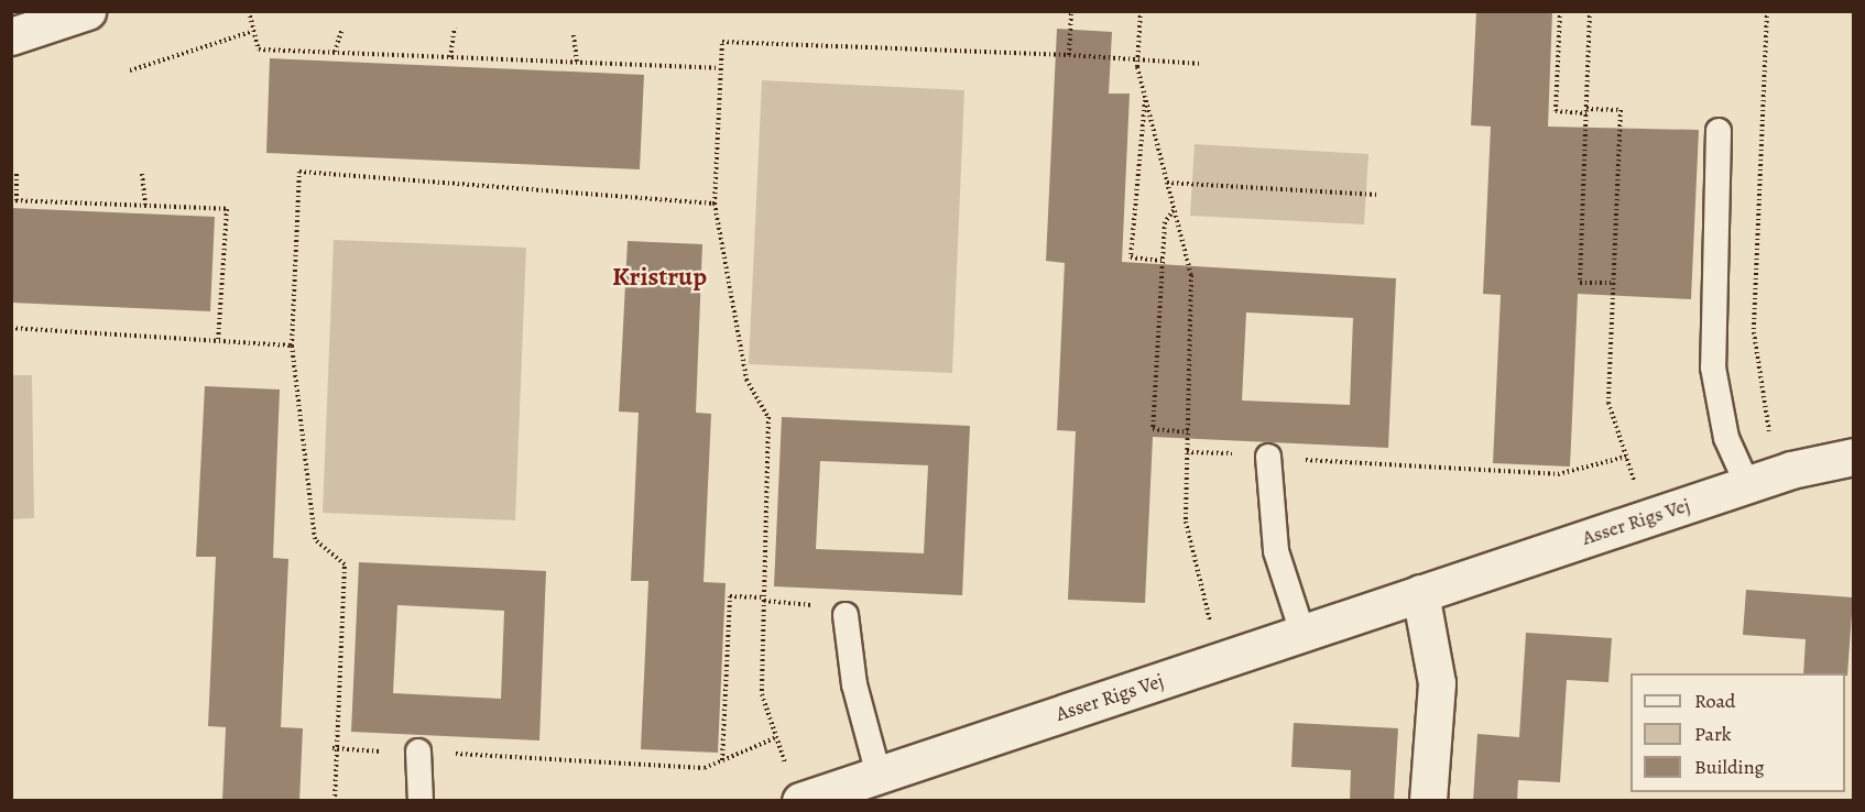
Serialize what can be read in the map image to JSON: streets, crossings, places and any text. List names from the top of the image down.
{
  "streets": {
    "street": ["Asser Rigs Vej"]
  },
  "districts": ["Kristrup"],
  "legend": ["Road", "Park", "Building"]
}
